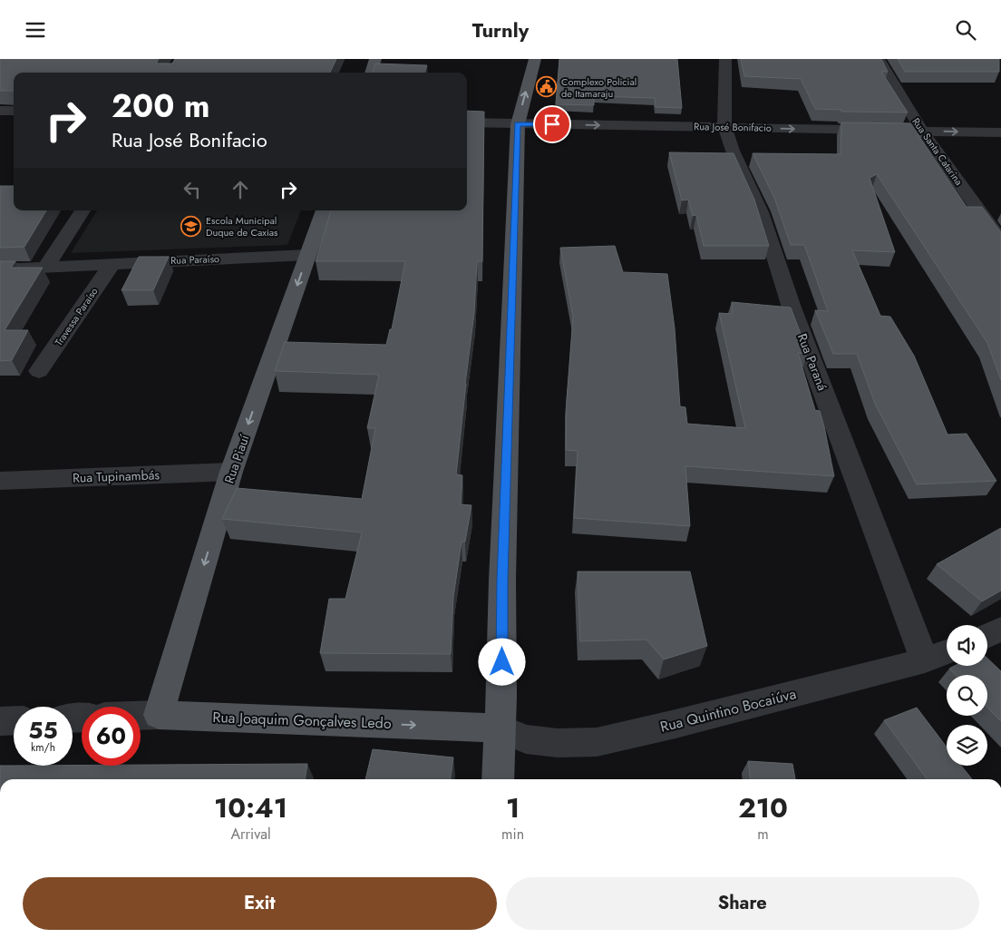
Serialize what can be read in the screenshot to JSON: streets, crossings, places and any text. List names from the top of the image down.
{
  "streets": {
    "main road": ["Rua Piauí", "Rua Joaquim Gonçalves Ledo"],
    "street": [
      "Rua José Bonifacio",
      "Rua Santa Catarina",
      "Rua Paraíso",
      "Travessa Paraíso",
      "Rua Paraná",
      "Rua Tupinambás",
      "Rua Quintino Bocaiúva"
    ]
  },
  "crossings": [
    ["Rua José Bonifacio", "Rua Santa Catarina"],
    ["Rua José Bonifacio", "Rua Paraná"],
    ["Rua Paraíso", "Travessa Paraíso"],
    ["Rua Paraíso", "Rua Piauí"],
    ["Rua Paraná", "Rua Quintino Bocaiúva"],
    ["Rua Piauí", "Rua Tupinambás"],
    ["Rua Piauí", "Rua Joaquim Gonçalves Ledo"],
    ["Rua Quintino Bocaiúva", "Rua Joaquim Gonçalves Ledo"]
  ],
  "one_way": ["Rua José Bonifacio", "Rua Piauí", "Rua Joaquim Gonçalves Ledo"],
  "places": {
    "public building": ["Complexo Policial de Itamaraju"],
    "school or university": ["Escola Municipal Duque de Caxias"]
  },
  "page": {
    "header": "Turnly",
    "turn": ["200 m", "Rua José Bonifacio"],
    "speed": "55 km/h",
    "limit": "60",
    "eta": [
      "10:41",
      "Arrival",
      "1",
      "min",
      "210",
      "m"
    ],
    "buttons": ["Exit", "Share"]
  }
}
